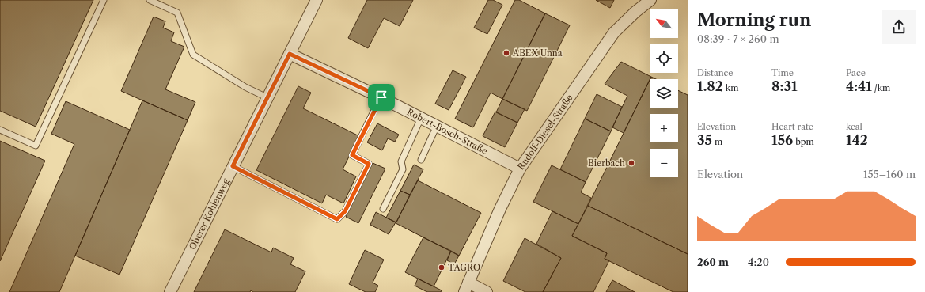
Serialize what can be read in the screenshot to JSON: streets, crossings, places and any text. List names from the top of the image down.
{
  "streets": {
    "street": ["Robert-Bosch-Straße", "Rudolf-Diesel-Straße", "Oberer Kohlenweg"]
  },
  "crossings": [
    ["Robert-Bosch-Straße", "Rudolf-Diesel-Straße"],
    ["Robert-Bosch-Straße", "Oberer Kohlenweg"]
  ],
  "places": ["ABEX Unna", "Bierbach", "TAGRO"],
  "north": "top left",
  "page": {
    "heading": ["Morning run", "08:39 · 7 × 260 m"],
    "map_buttons": ["+", "−"],
    "stats": [
      ["Distance", "1.82 km"],
      ["Time", "8:31"],
      ["Pace", "4:41 /km"],
      ["Elevation", "35 m"],
      ["Heart rate", "156 bpm"],
      ["kcal", "142"]
    ],
    "chart": ["Elevation", "155–160 m"],
    "list": [
      {
        "name": "260 m",
        "note": "4:20"
      }
    ]
  }
}
